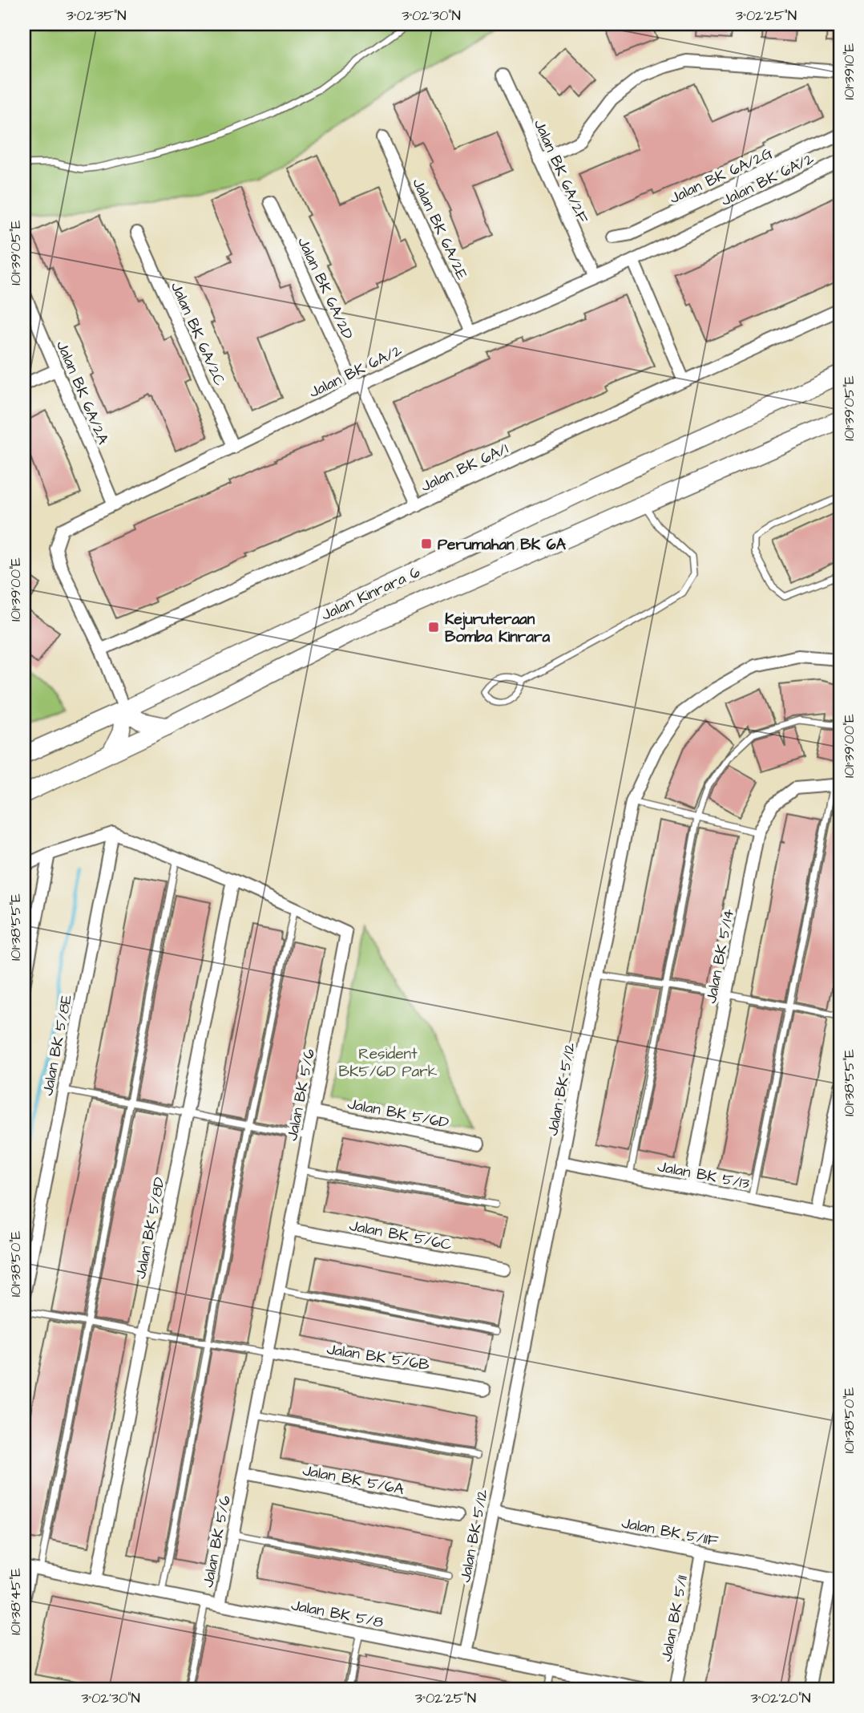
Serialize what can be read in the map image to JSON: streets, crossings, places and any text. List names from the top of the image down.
{
  "streets": {
    "main road": ["Jalan Kinrara 6"],
    "street": [
      "Jalan BK 6A/2F",
      "Jalan BK 6A/2G",
      "Jalan BK 6A/2",
      "Jalan BK 6A/2E",
      "Jalan BK 6A/2D",
      "Jalan BK 6A/2C",
      "Jalan BK 6A/2A",
      "Jalan BK 6A/1",
      "Jalan BK 5/14",
      "Jalan BK 5/8E",
      "Jalan BK 5/12",
      "Jalan BK 5/6",
      "Jalan BK 5/6D",
      "Jalan BK 5/13",
      "Jalan BK 5/8D",
      "Jalan BK 5/6C",
      "Jalan BK 5/6B",
      "Jalan BK 5/6A",
      "Jalan BK 5/11F",
      "Jalan BK 5/8",
      "Jalan BK 5/11"
    ]
  },
  "crossings": [
    ["Jalan BK 6A/2F", "Jalan BK 6A/2"],
    ["Jalan BK 6A/2", "Jalan BK 6A/2E"],
    ["Jalan BK 6A/2", "Jalan BK 6A/2D"],
    ["Jalan BK 6A/2", "Jalan BK 6A/2C"],
    ["Jalan BK 6A/2", "Jalan BK 6A/2A"],
    ["Jalan BK 6A/2", "Jalan BK 6A/1"],
    ["Jalan BK 6A/2", "Jalan Kinrara 6"],
    ["Jalan BK 6A/2D", "Jalan BK 6A/1"],
    ["Jalan BK 5/14", "Jalan BK 5/13"],
    ["Jalan BK 5/8E", "Jalan BK 5/6"],
    ["Jalan BK 5/12", "Jalan BK 5/13"],
    ["Jalan BK 5/12", "Jalan BK 5/11F"],
    ["Jalan BK 5/12", "Jalan BK 5/8"],
    ["Jalan BK 5/6", "Jalan BK 5/6D"],
    ["Jalan BK 5/6", "Jalan BK 5/8D"],
    ["Jalan BK 5/6", "Jalan BK 5/6C"],
    ["Jalan BK 5/6", "Jalan BK 5/6B"],
    ["Jalan BK 5/6", "Jalan BK 5/6A"],
    ["Jalan BK 5/6", "Jalan BK 5/8"],
    ["Jalan BK 5/8D", "Jalan BK 5/8"],
    ["Jalan BK 5/11F", "Jalan BK 5/11"]
  ],
  "parks": ["Resident BK5/6D Park"],
  "places": {
    "transit": ["Perumahan BK 6A", "Kejuruteraan Bomba Kinrara"]
  },
  "coordinates": [
    "3°02'35\"N",
    "3°02'30\"N",
    "3°02'25\"N",
    "101°39'10\"E",
    "101°39'05\"E",
    "101°39'00\"E",
    "101°38'55\"E",
    "101°38'50\"E",
    "101°38'45\"E",
    "3°02'20\"N"
  ]
}
